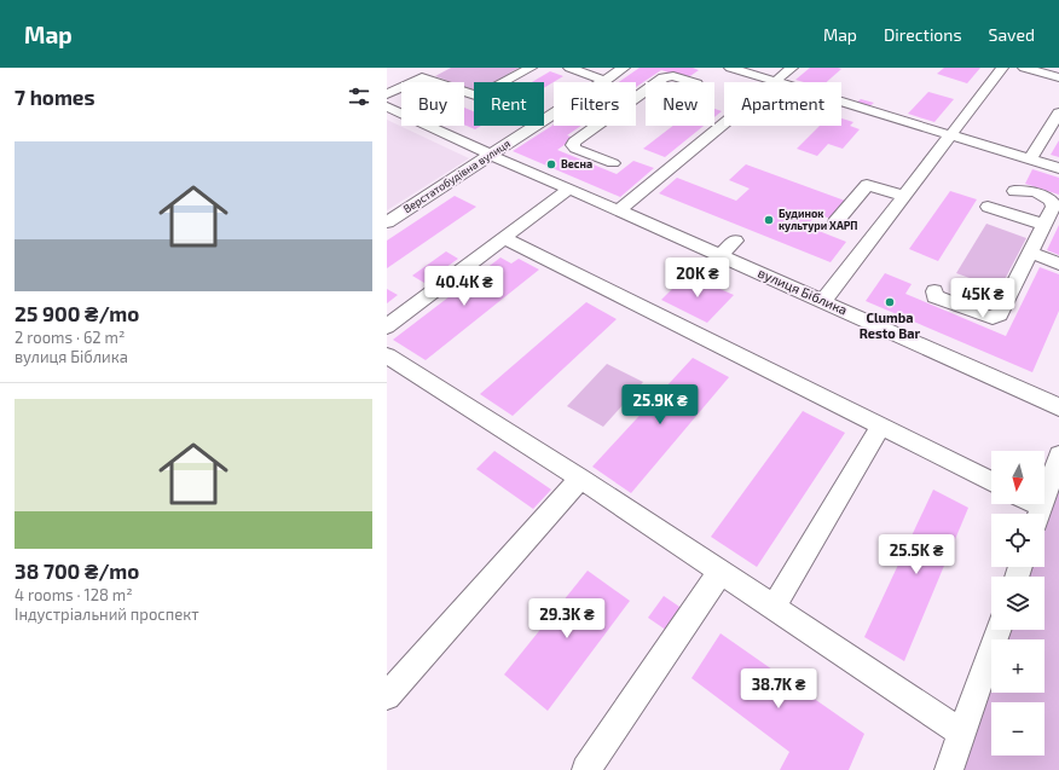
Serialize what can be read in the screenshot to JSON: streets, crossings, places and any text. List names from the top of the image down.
{
  "streets": {
    "street": ["Верстатобудівна вулиця", "вулиця Біблика"]
  },
  "crossings": [
    ["Верстатобудівна вулиця", "вулиця Біблика"]
  ],
  "places": ["Весна", "Будинок культури ХАРП", "Clumba Resto Bar"],
  "north": "bottom",
  "page": {
    "header": "Map",
    "nav": ["Map", "Directions", "Saved"],
    "heading": "7 homes",
    "chip": [
      "Buy",
      "Rent",
      "Filters",
      "New",
      "Apartment"
    ],
    "list": [
      {
        "name": "25 900 ₴/mo",
        "note": "2 rooms · 62 m² · вулиця Біблика"
      },
      {
        "name": "38 700 ₴/mo",
        "note": "4 rooms · 128 m² · Індустріальний проспект"
      }
    ],
    "price": [
      "20K ₴",
      "40.4K ₴",
      "45K ₴",
      "25.9K ₴",
      "25.5K ₴",
      "29.3K ₴",
      "38.7K ₴"
    ],
    "map_buttons": ["+", "−"]
  }
}
